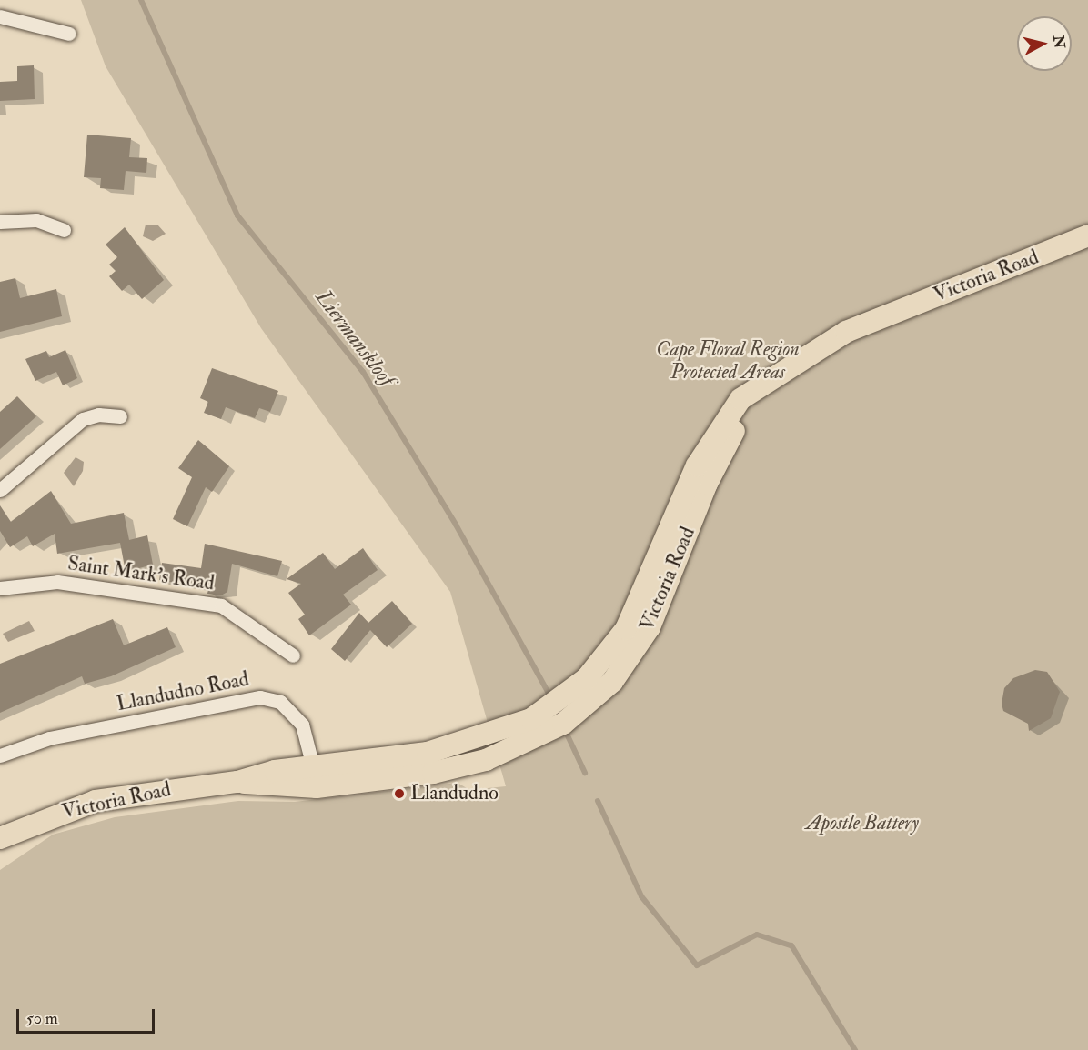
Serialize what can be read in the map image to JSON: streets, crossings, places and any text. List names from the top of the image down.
{
  "streets": {
    "main road": ["Victoria Road"],
    "street": ["Saint Mark's Road", "Llandudno Road"]
  },
  "crossings": [
    ["Victoria Road", "Llandudno Road"]
  ],
  "water": ["Liermanskloof"],
  "parks": ["Cape Floral Region Protected Areas", "Apostle Battery"],
  "places": ["Llandudno"],
  "scale_bar": "50 m",
  "north": "right"
}
